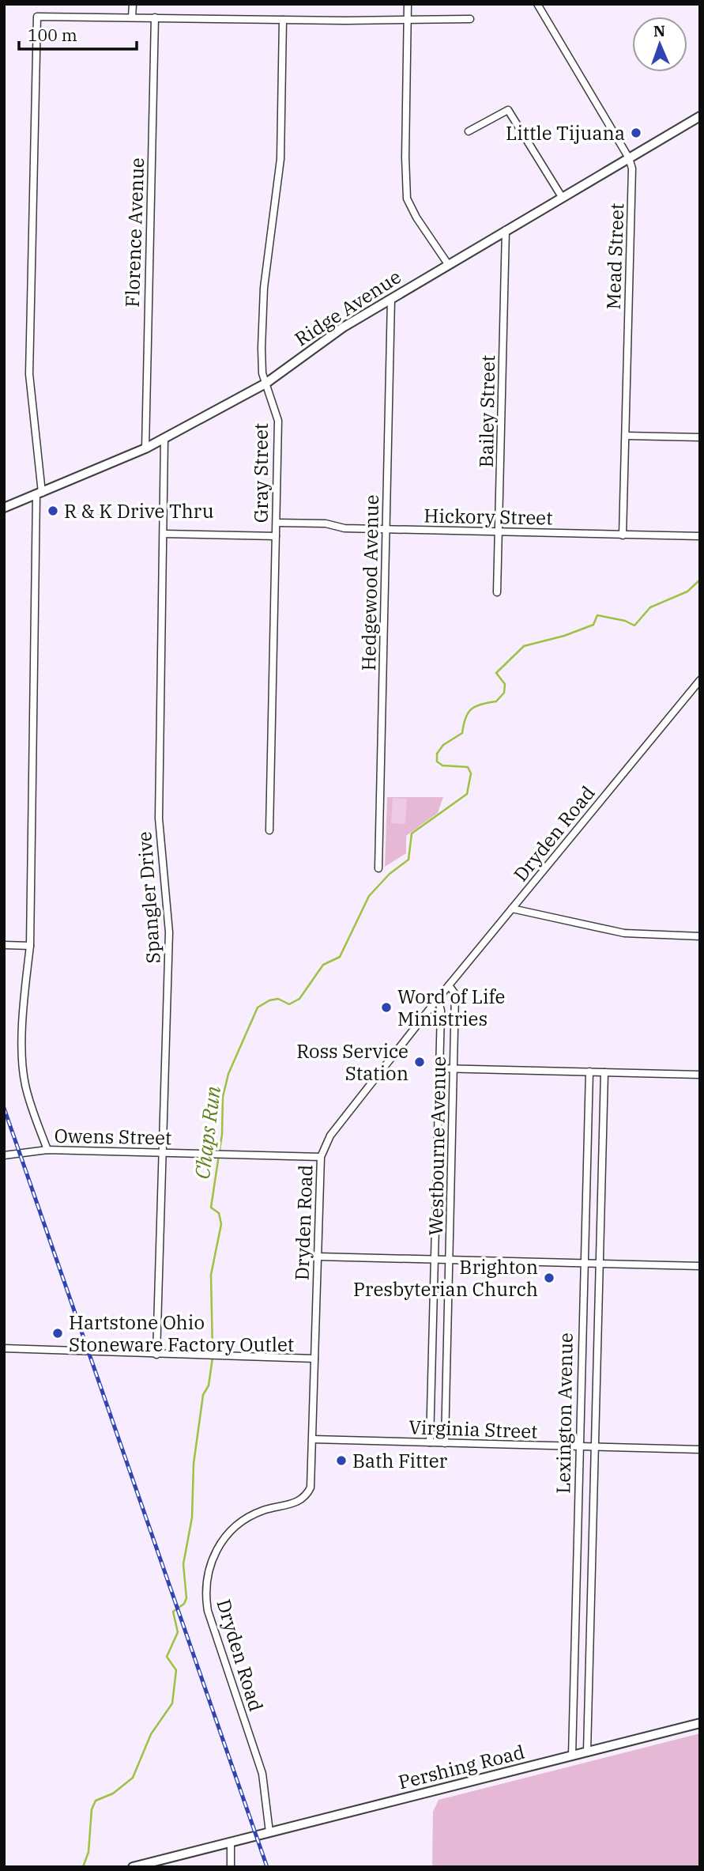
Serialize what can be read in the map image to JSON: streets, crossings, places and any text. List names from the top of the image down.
{
  "streets": {
    "street": [
      "Florence Avenue",
      "Mead Street",
      "Ridge Avenue",
      "Bailey Street",
      "Gray Street",
      "Hickory Street",
      "Hedgewood Avenue",
      "Dryden Road",
      "Spangler Drive",
      "Owens Street",
      "Westbourne Avenue",
      "Lexington Avenue",
      "Virginia Street",
      "Pershing Road"
    ]
  },
  "crossings": [
    ["Florence Avenue", "Ridge Avenue"],
    ["Mead Street", "Ridge Avenue"],
    ["Mead Street", "Hickory Street"],
    ["Ridge Avenue", "Bailey Street"],
    ["Ridge Avenue", "Gray Street"],
    ["Ridge Avenue", "Hedgewood Avenue"],
    ["Ridge Avenue", "Spangler Drive"],
    ["Bailey Street", "Hickory Street"],
    ["Gray Street", "Hickory Street"],
    ["Hickory Street", "Hedgewood Avenue"],
    ["Dryden Road", "Owens Street"],
    ["Dryden Road", "Westbourne Avenue"],
    ["Dryden Road", "Virginia Street"],
    ["Dryden Road", "Pershing Road"],
    ["Spangler Drive", "Owens Street"],
    ["Westbourne Avenue", "Virginia Street"],
    ["Lexington Avenue", "Virginia Street"],
    ["Lexington Avenue", "Pershing Road"]
  ],
  "water": ["Chaps Run"],
  "places": [
    "Little Tijuana",
    "R & K Drive Thru",
    "Word of Life Ministries",
    "Ross Service Station",
    "Brighton Presbyterian Church",
    "Hartstone Ohio Stoneware Factory Outlet",
    "Bath Fitter"
  ],
  "scale_bar": "100 m",
  "north": "top"
}
